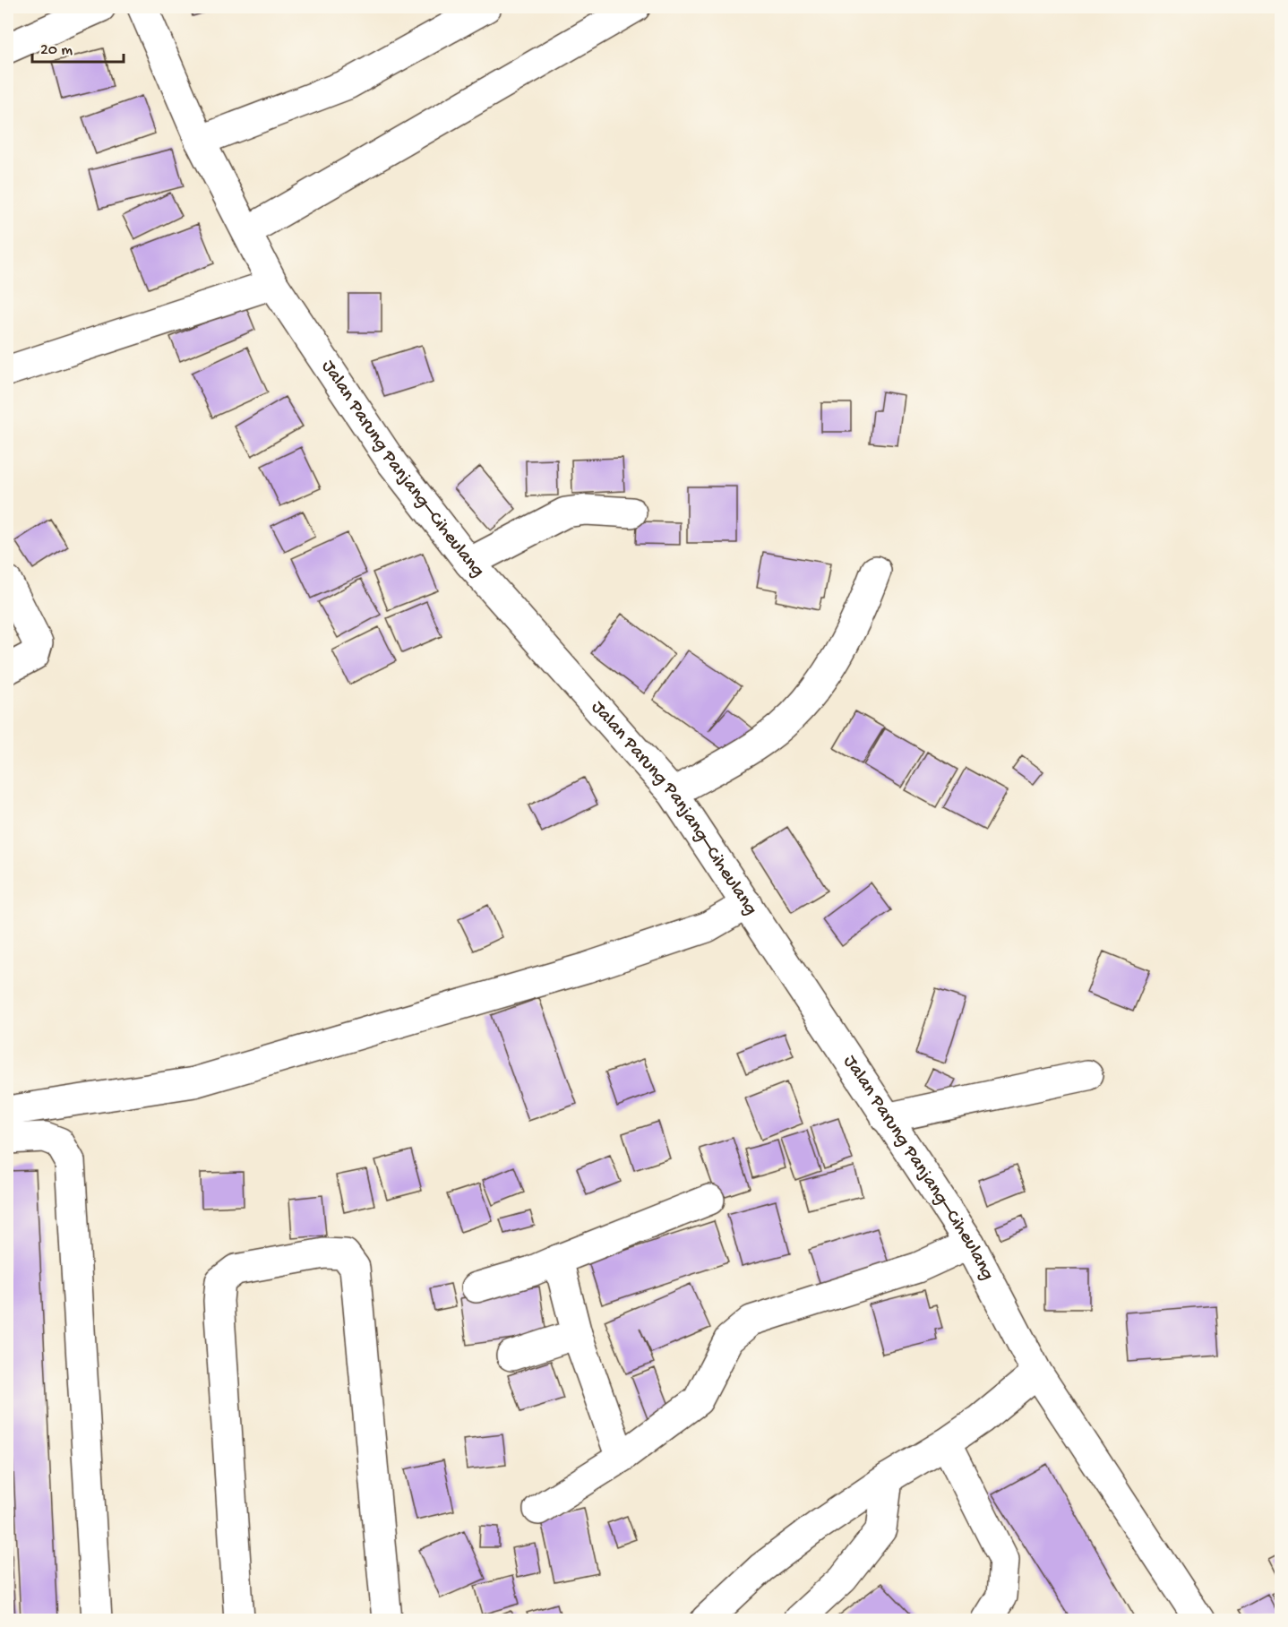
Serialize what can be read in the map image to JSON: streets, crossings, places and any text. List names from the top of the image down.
{
  "streets": {
    "street": ["Jalan Parung Panjang–Ciheulang"]
  },
  "scale_bar": "20 m"
}
